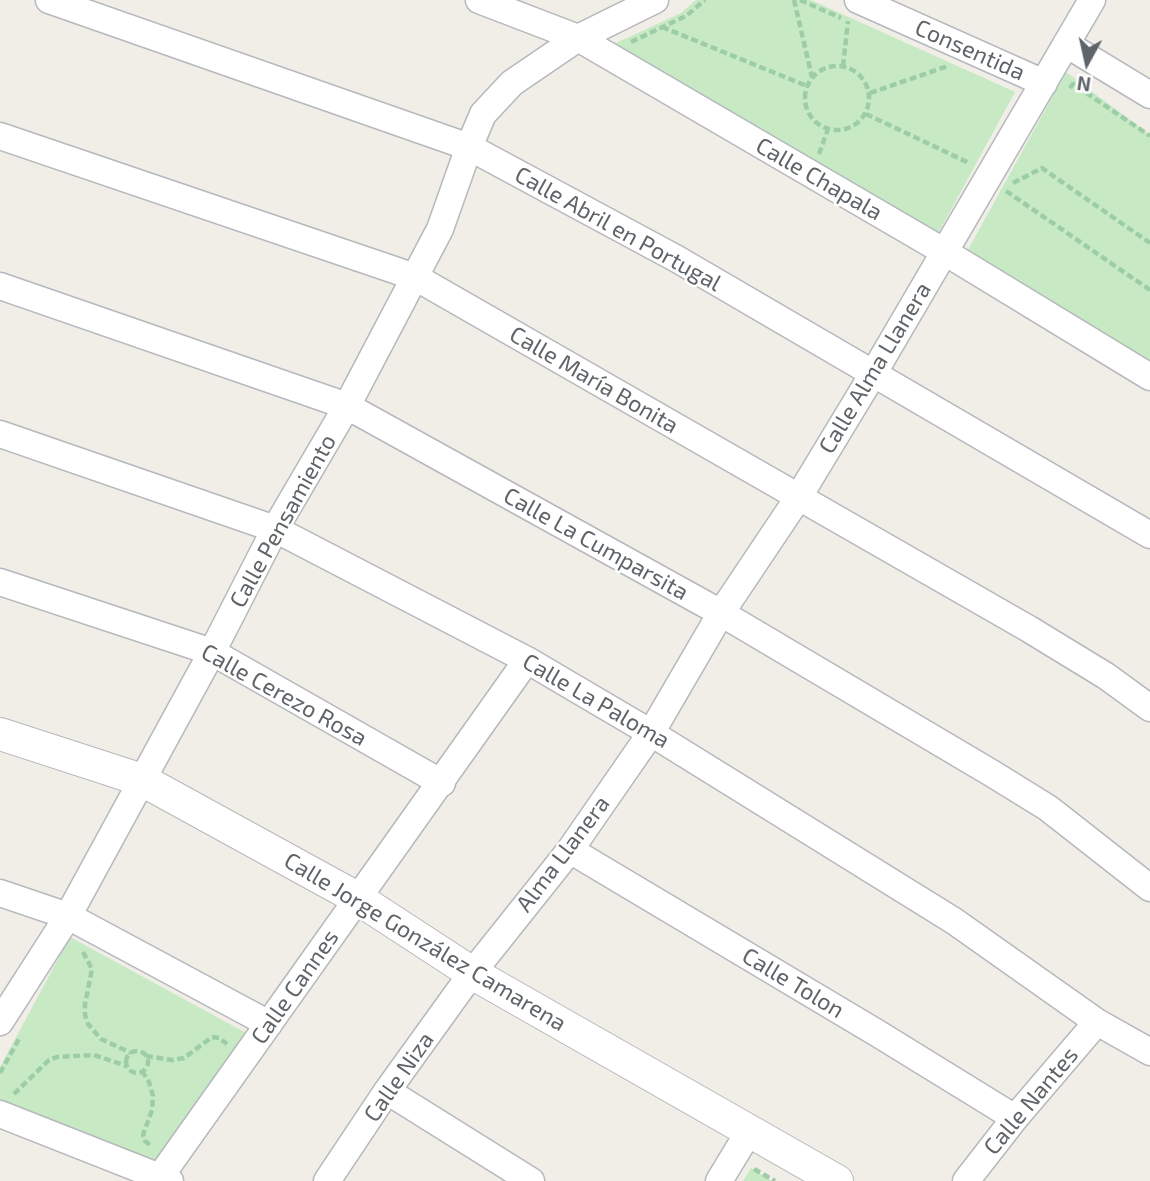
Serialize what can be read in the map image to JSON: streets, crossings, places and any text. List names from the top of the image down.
{
  "streets": {
    "street": [
      "Consentida",
      "Calle Chapala",
      "Calle Abril en Portugal",
      "Calle Alma Llanera",
      "Calle María Bonita",
      "Calle Pensamiento",
      "Calle La Cumparsita",
      "Calle Cerezo Rosa",
      "Calle La Paloma",
      "Alma Llanera",
      "Calle Jorge González Camarena",
      "Calle Tolon",
      "Calle Cannes",
      "Calle Niza",
      "Calle Nantes"
    ]
  },
  "crossings": [
    ["Consentida", "Calle Alma Llanera"],
    ["Calle Chapala", "Calle Alma Llanera"],
    ["Calle Chapala", "Calle Pensamiento"],
    ["Calle Abril en Portugal", "Calle Alma Llanera"],
    ["Calle Abril en Portugal", "Calle Pensamiento"],
    ["Calle Alma Llanera", "Calle María Bonita"],
    ["Calle Alma Llanera", "Calle La Cumparsita"],
    ["Calle Alma Llanera", "Calle La Paloma"],
    ["Calle Alma Llanera", "Alma Llanera"],
    ["Calle María Bonita", "Calle Pensamiento"],
    ["Calle Pensamiento", "Calle La Cumparsita"],
    ["Calle Pensamiento", "Calle Cerezo Rosa"],
    ["Calle Pensamiento", "Calle La Paloma"],
    ["Calle Pensamiento", "Calle Jorge González Camarena"],
    ["Calle Cerezo Rosa", "Calle Cannes"],
    ["Calle La Paloma", "Alma Llanera"],
    ["Calle La Paloma", "Calle Cannes"],
    ["Calle La Paloma", "Calle Nantes"],
    ["Alma Llanera", "Calle Jorge González Camarena"],
    ["Alma Llanera", "Calle Tolon"],
    ["Alma Llanera", "Calle Niza"],
    ["Calle Jorge González Camarena", "Calle Cannes"],
    ["Calle Jorge González Camarena", "Calle Niza"],
    ["Calle Tolon", "Calle Nantes"]
  ],
  "north": "bottom"
}
